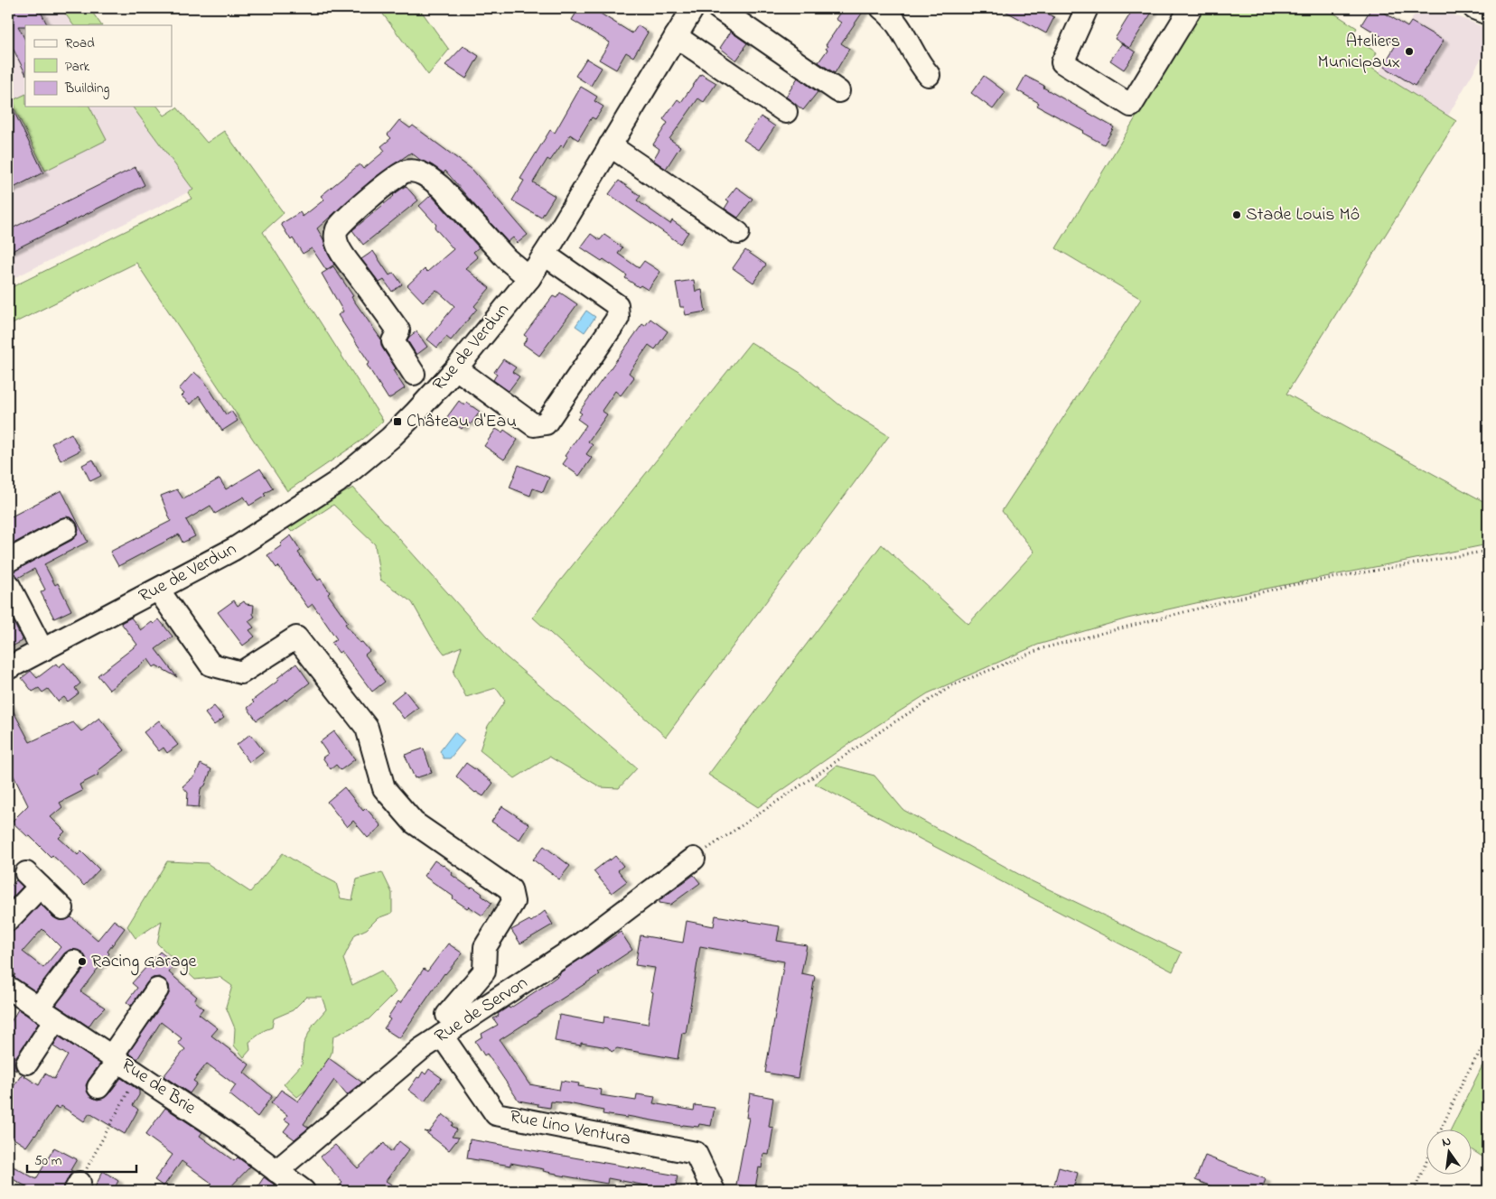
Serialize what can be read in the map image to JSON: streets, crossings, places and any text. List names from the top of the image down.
{
  "streets": {
    "street": [
      "Rue de Verdun",
      "Rue de Servon",
      "Rue de Brie",
      "Rue Lino Ventura"
    ]
  },
  "crossings": [
    ["Rue de Servon", "Rue de Brie"],
    ["Rue de Servon", "Rue Lino Ventura"]
  ],
  "places": {
    "other": ["Ateliers Municipaux", "Stade Louis Mô", "Racing Garage"],
    "transit": ["Château d'Eau"]
  },
  "legend": ["Road", "Park", "Building"],
  "scale_bar": "50 m",
  "north": "top"
}
